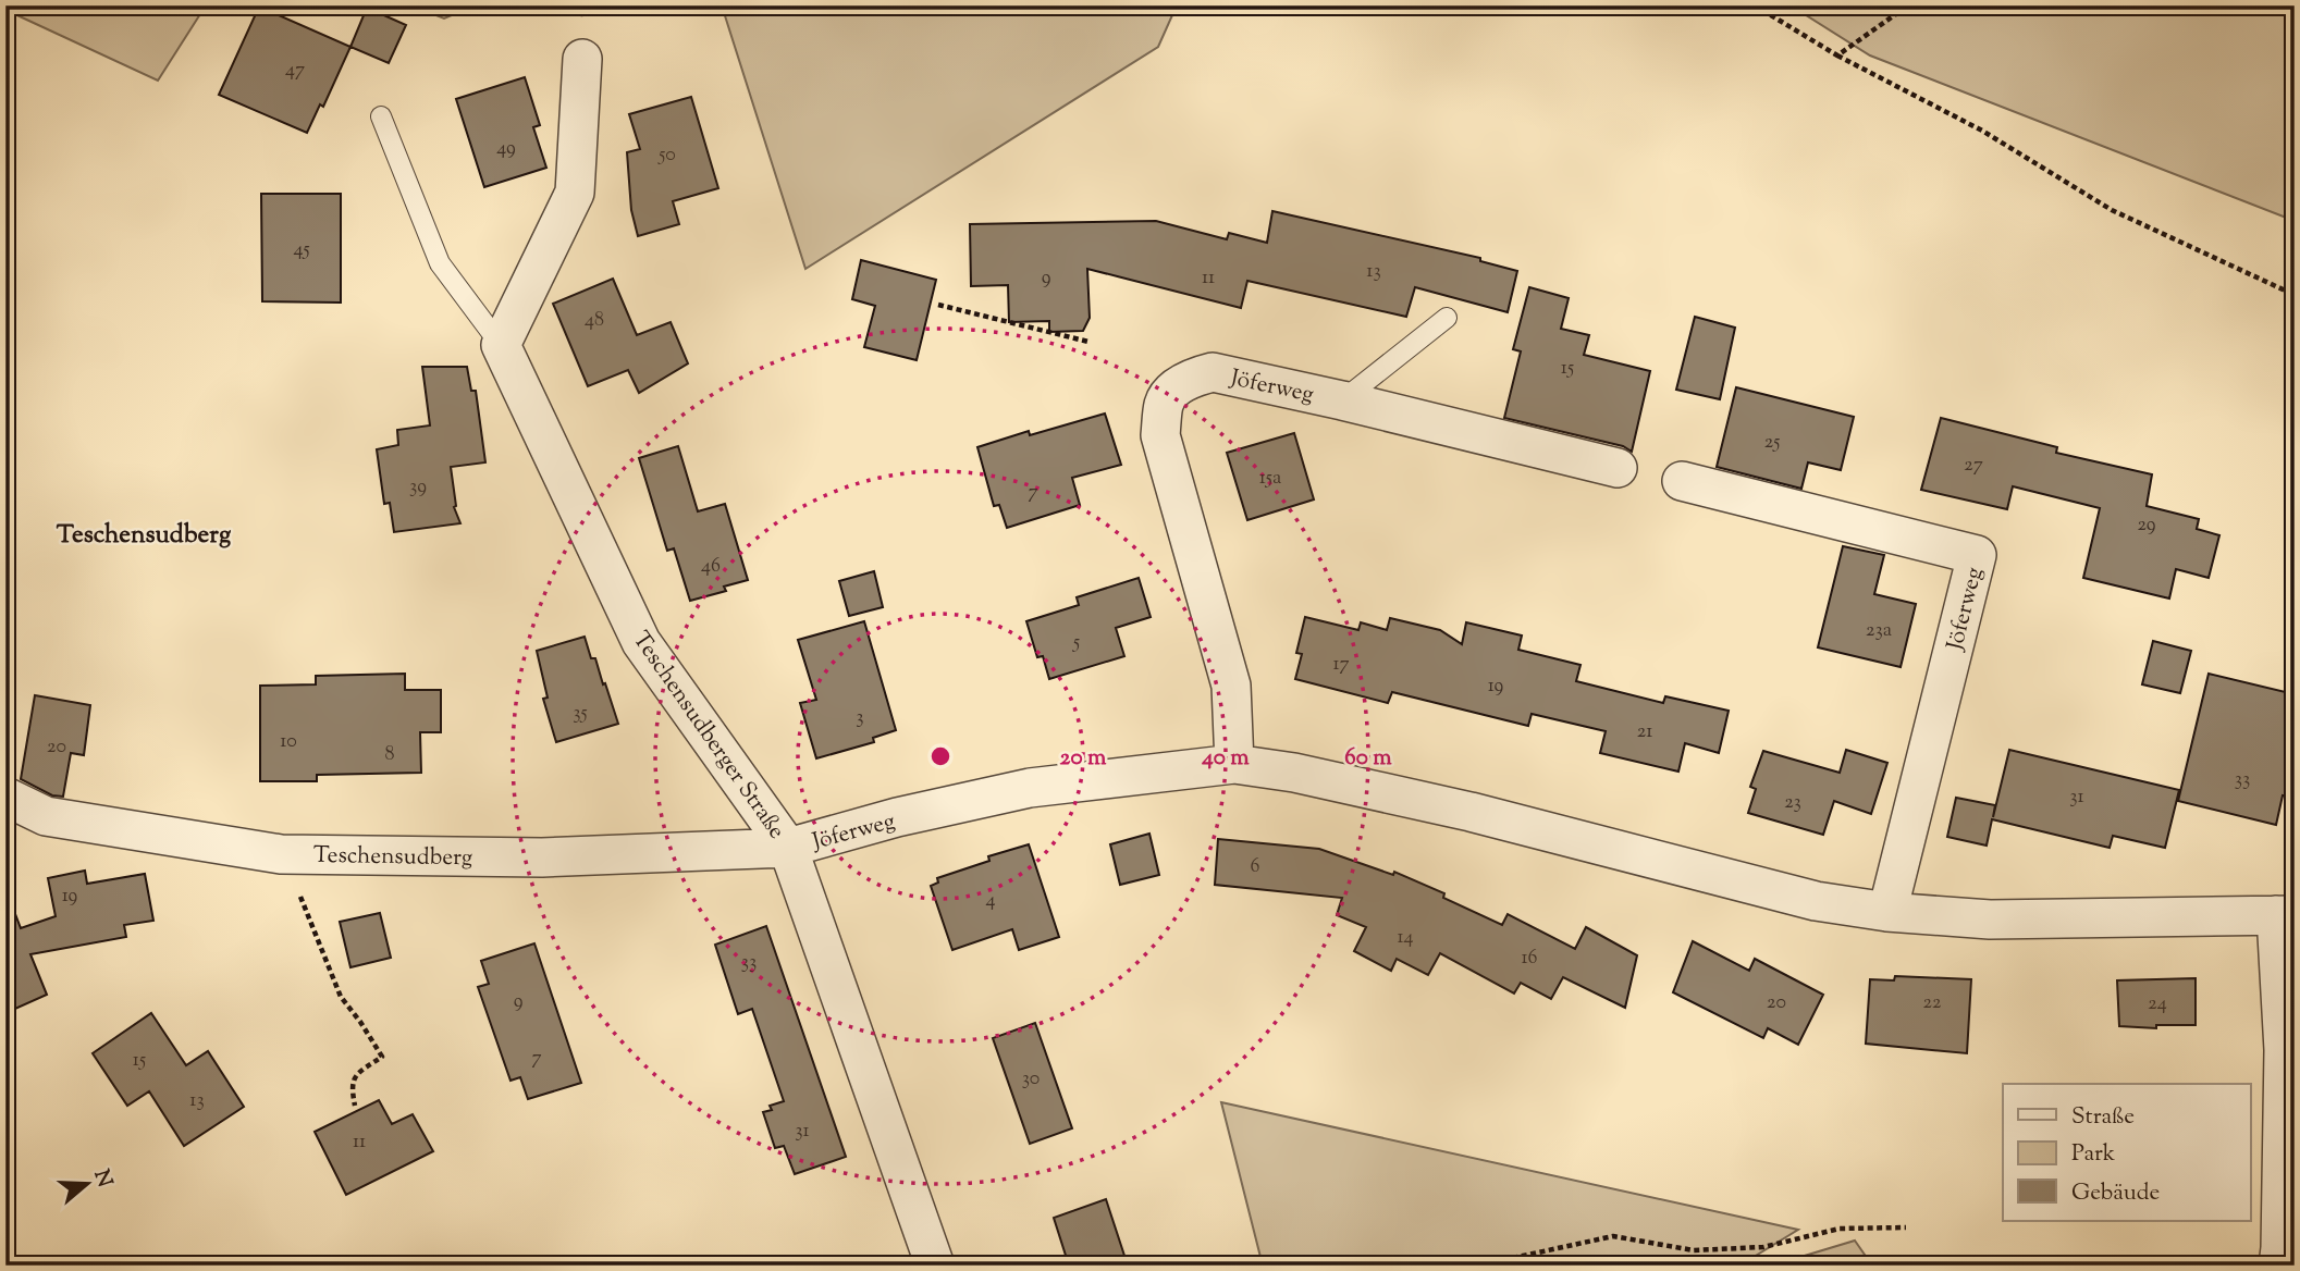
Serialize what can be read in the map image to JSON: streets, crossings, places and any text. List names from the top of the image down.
{
  "streets": {
    "street": ["Jöferweg", "Teschensudberger Straße", "Teschensudberg"]
  },
  "crossings": [
    ["Jöferweg", "Teschensudberger Straße"],
    ["Jöferweg", "Teschensudberg"],
    ["Teschensudberger Straße", "Teschensudberg"]
  ],
  "districts": ["Teschensudberg"],
  "house_numbers": [
    "47",
    "49",
    "50",
    "45",
    "13",
    "9",
    "11",
    "48",
    "15",
    "25",
    "27",
    "15a",
    "39",
    "7",
    "29",
    "46",
    "23a",
    "5",
    "17",
    "19",
    "35",
    "3",
    "21",
    "10",
    "20",
    "8",
    "33",
    "31",
    "23",
    "6",
    "19",
    "4",
    "14",
    "16",
    "33",
    "9",
    "20",
    "22",
    "24",
    "7",
    "15",
    "30",
    "13",
    "31",
    "11"
  ],
  "legend": ["Straße", "Park", "Gebäude"],
  "north": "right",
  "rings": ["20 m", "40 m", "60 m"]
}
